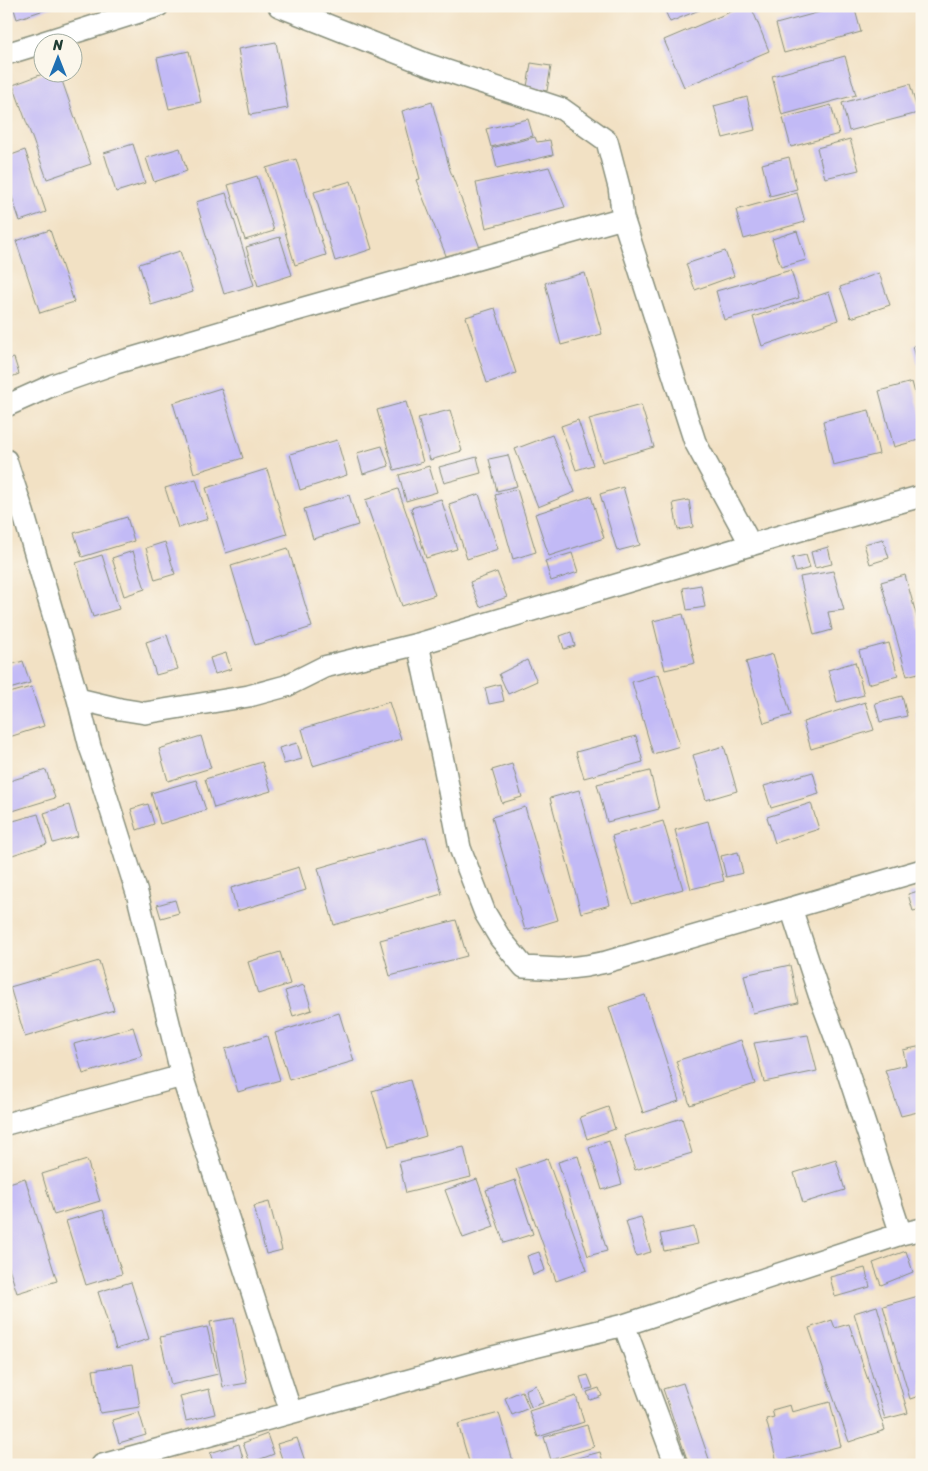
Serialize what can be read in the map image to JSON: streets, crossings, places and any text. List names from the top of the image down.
{
  "north": "top"
}
